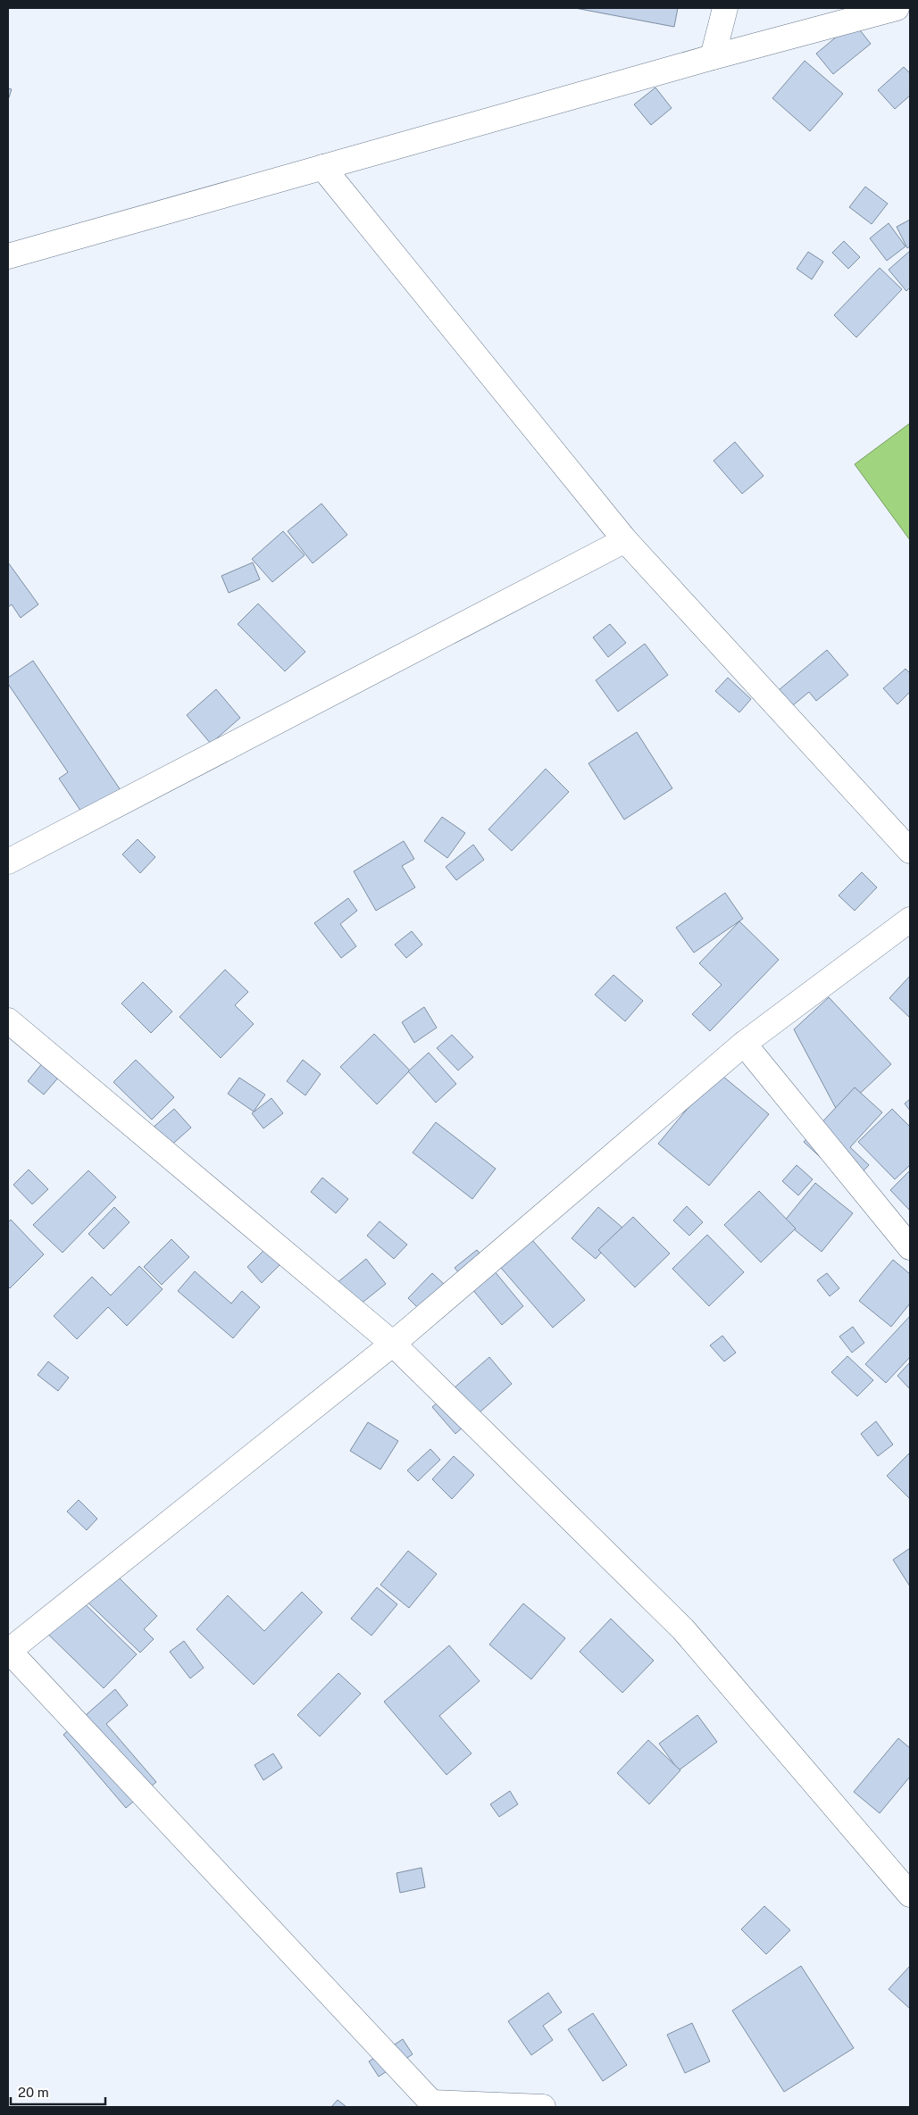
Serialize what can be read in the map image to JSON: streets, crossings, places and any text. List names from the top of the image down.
{
  "scale_bar": "20 m"
}
